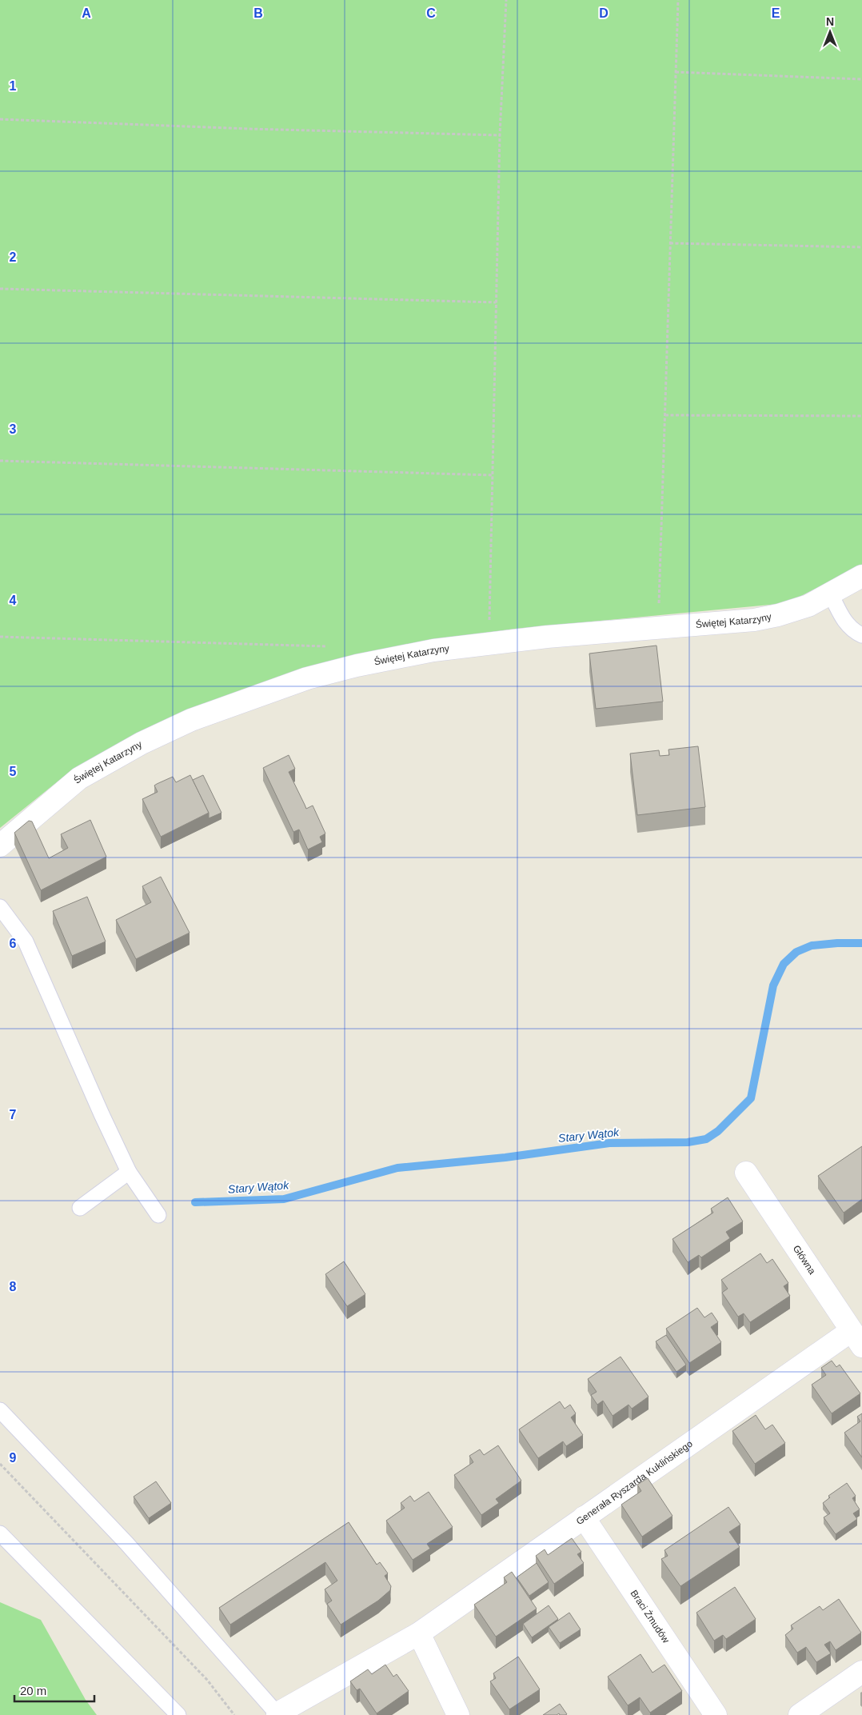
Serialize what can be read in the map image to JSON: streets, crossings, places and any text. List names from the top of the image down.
{
  "streets": {
    "street": [
      "Świętej Katarzyny",
      "Główna",
      "Generała Ryszarda Kuklińskiego",
      "Braci Żmudów"
    ]
  },
  "crossings": [
    ["Główna", "Generała Ryszarda Kuklińskiego"],
    ["Generała Ryszarda Kuklińskiego", "Braci Żmudów"]
  ],
  "water": ["Stary Wątok"],
  "scale_bar": "20 m",
  "north": "top",
  "grid": {
    "columns": [
      "A",
      "B",
      "C",
      "D",
      "E"
    ],
    "rows": [
      "1",
      "2",
      "3",
      "4",
      "5",
      "6",
      "7",
      "8",
      "9"
    ]
  }
}
